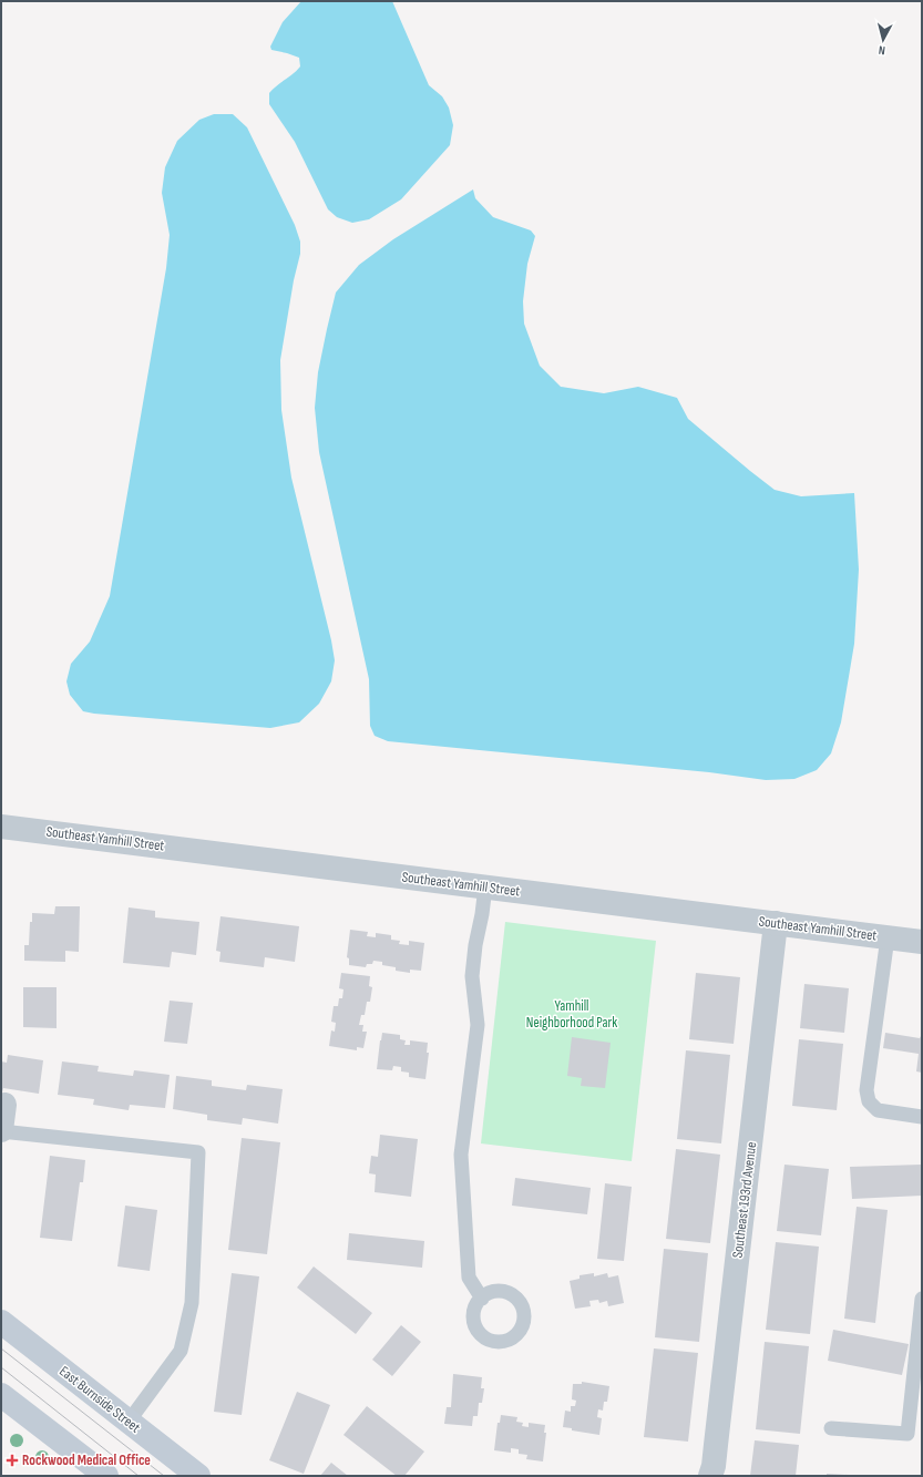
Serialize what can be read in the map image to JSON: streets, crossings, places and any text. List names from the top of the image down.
{
  "streets": {
    "main road": ["East Burnside Street"],
    "street": ["Southeast Yamhill Street", "Southeast 193rd Avenue"]
  },
  "crossings": [
    ["Southeast Yamhill Street", "Southeast 193rd Avenue"]
  ],
  "parks": ["Yamhill Neighborhood Park"],
  "places": {
    "health": ["Rockwood Medical Office"]
  },
  "north": "bottom"
}
